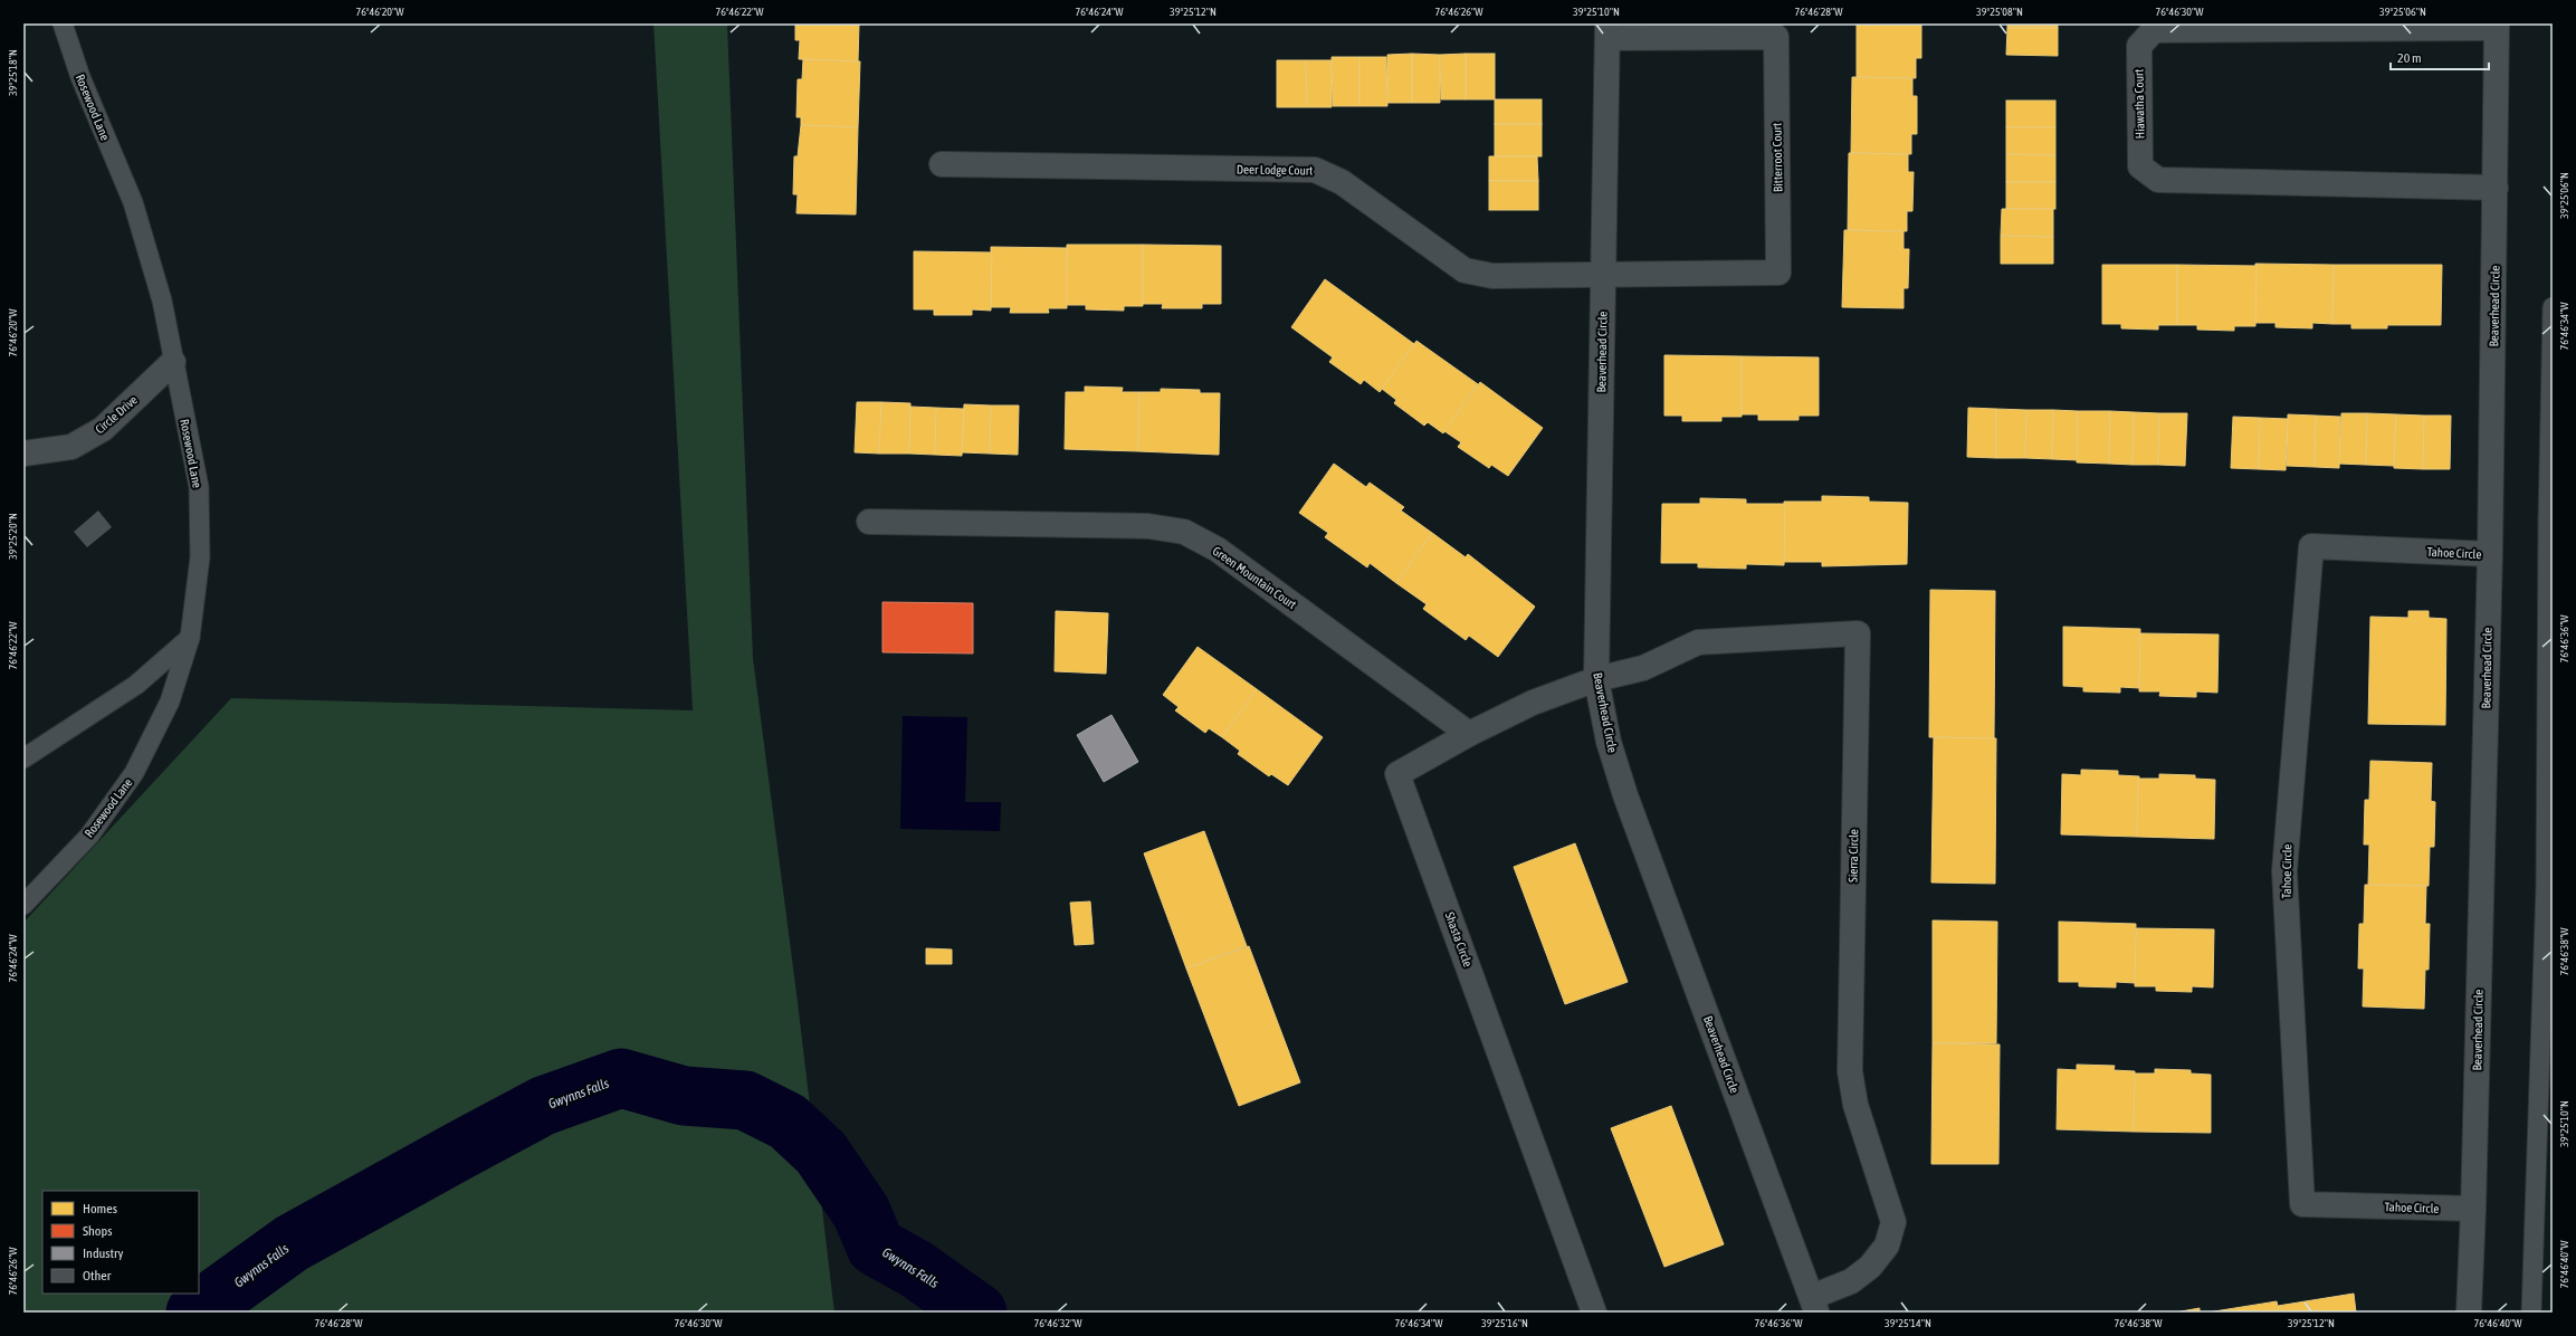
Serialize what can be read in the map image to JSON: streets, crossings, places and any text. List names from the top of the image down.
{
  "streets": {
    "street": [
      "Hiawatha Court",
      "Bitterroot Court",
      "Deer Lodge Court",
      "Beaverhead Circle",
      "Circle Drive",
      "Tahoe Circle",
      "Green Mountain Court",
      "Sierra Circle",
      "Shasta Circle"
    ],
    "lane": ["Rosewood Lane"]
  },
  "crossings": [
    ["Hiawatha Court", "Beaverhead Circle"],
    ["Rosewood Lane", "Circle Drive"],
    ["Bitterroot Court", "Deer Lodge Court"],
    ["Bitterroot Court", "Beaverhead Circle"],
    ["Deer Lodge Court", "Beaverhead Circle"],
    ["Beaverhead Circle", "Tahoe Circle"],
    ["Beaverhead Circle", "Sierra Circle"],
    ["Beaverhead Circle", "Shasta Circle"],
    ["Green Mountain Court", "Shasta Circle"],
    ["Sierra Circle", "Shasta Circle"]
  ],
  "water": ["Gwynns Falls"],
  "legend": [
    "Homes",
    "Shops",
    "Industry",
    "Other"
  ],
  "scale_bar": "20 m",
  "coordinates": [
    "76°46'20\"W",
    "76°46'22\"W",
    "76°46'24\"W",
    "39°25'12\"N",
    "76°46'26\"W",
    "39°25'10\"N",
    "76°46'28\"W",
    "39°25'08\"N",
    "76°46'30\"W",
    "39°25'06\"N",
    "39°25'18\"N",
    "76°46'34\"W",
    "39°25'20\"N",
    "76°46'36\"W",
    "76°46'38\"W",
    "76°46'40\"W",
    "76°46'32\"W",
    "39°25'16\"N",
    "39°25'14\"N"
  ]
}
